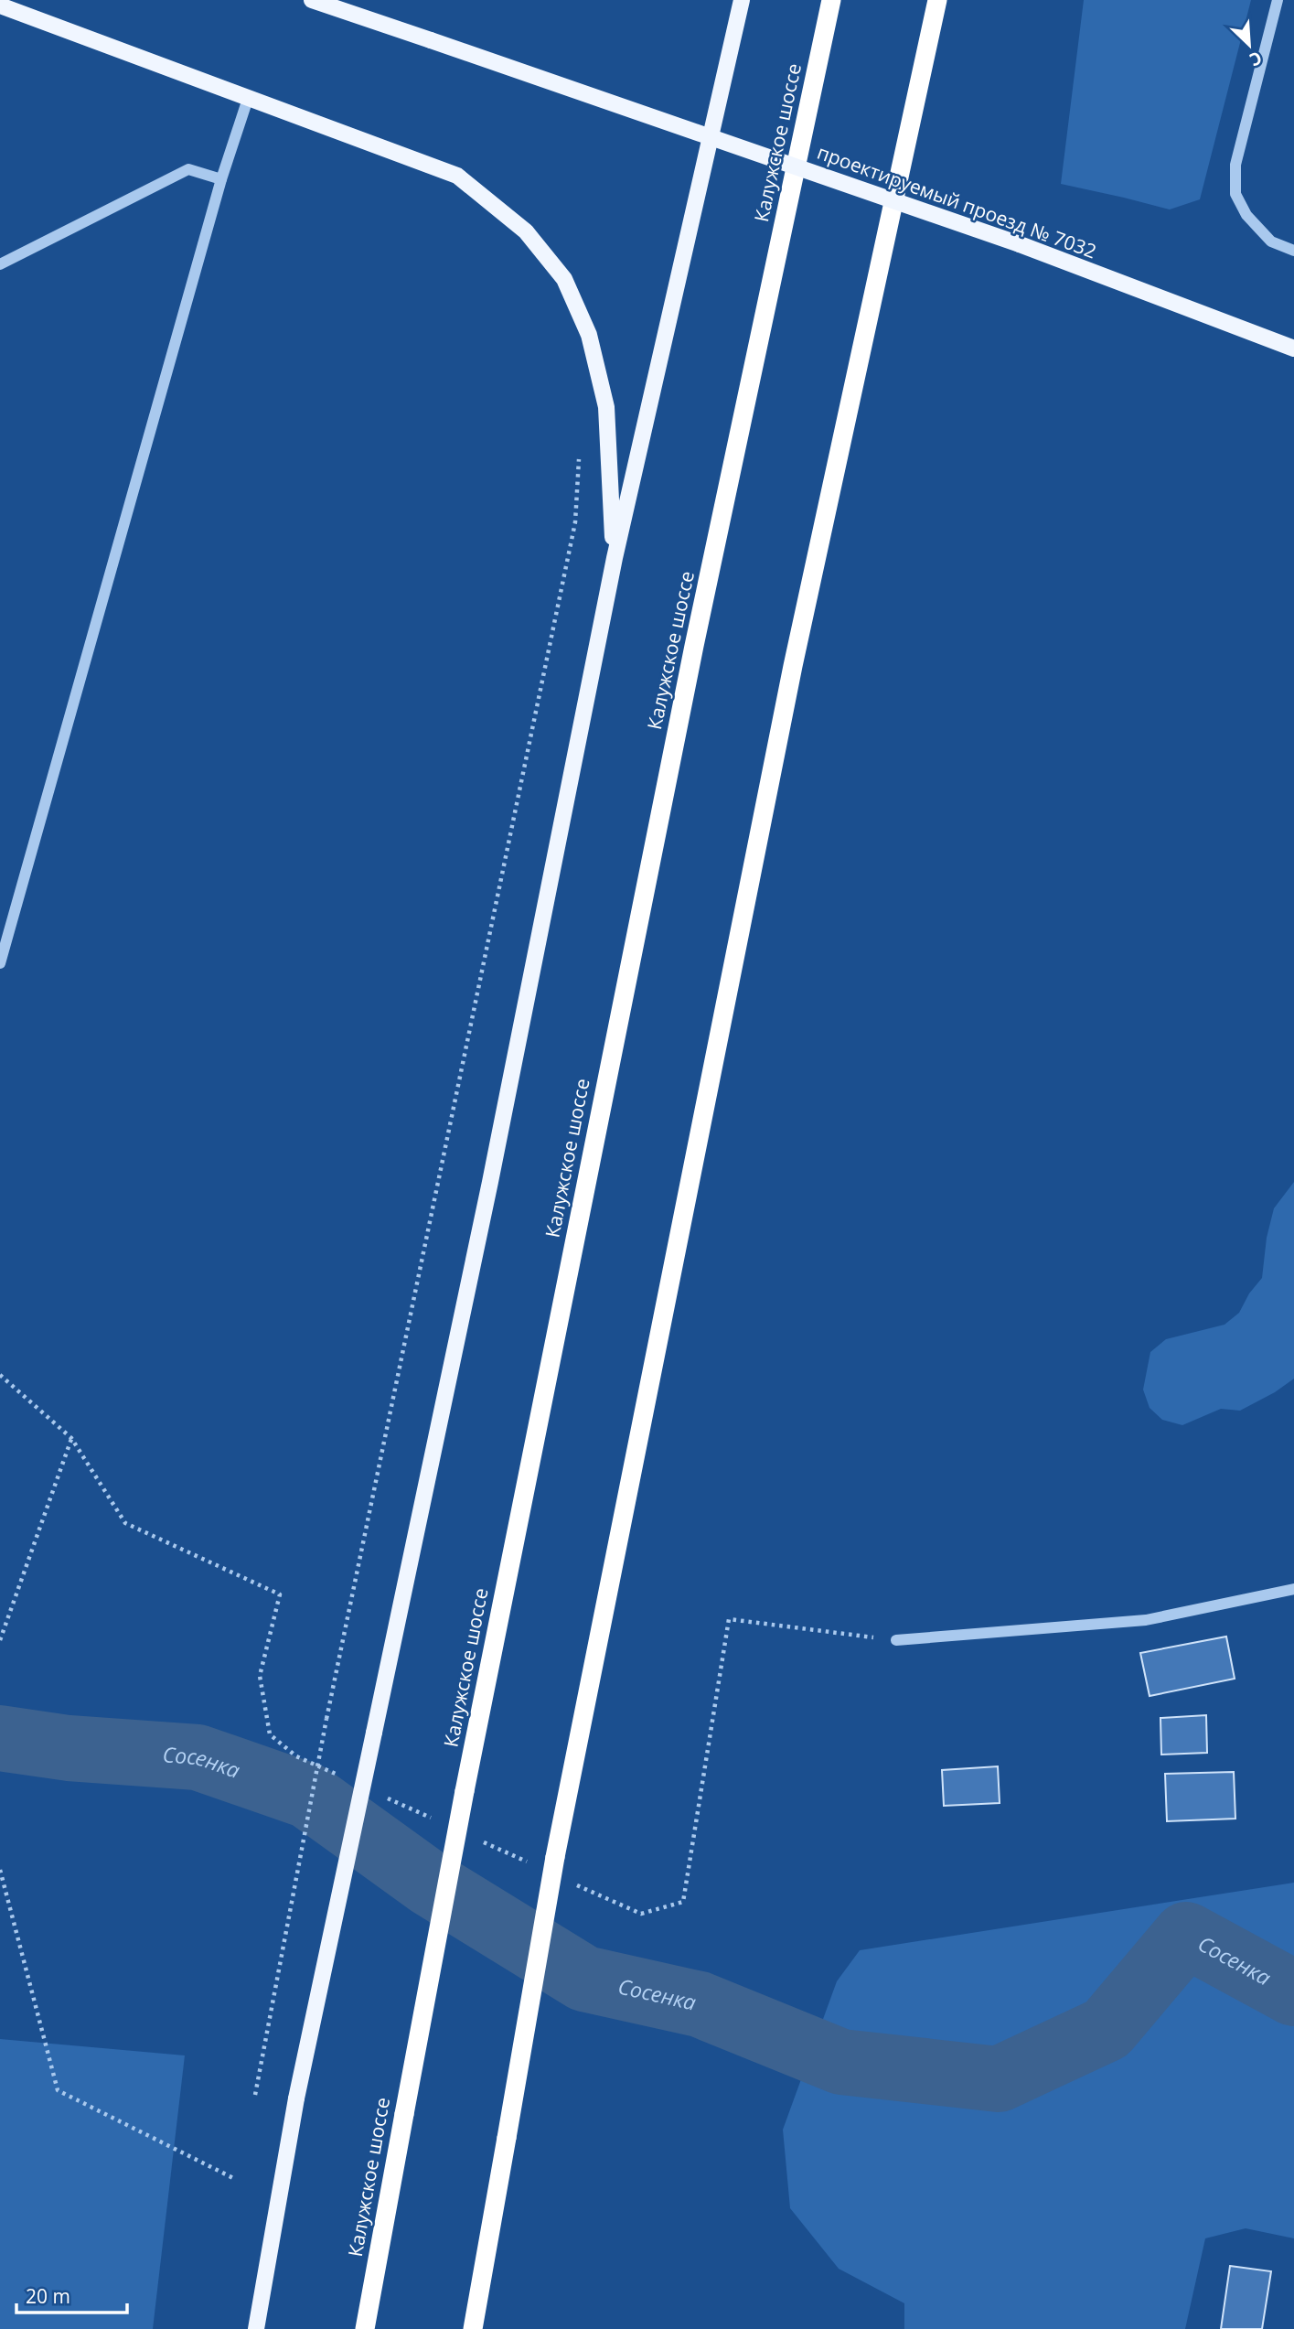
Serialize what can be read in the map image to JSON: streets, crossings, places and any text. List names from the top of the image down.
{
  "streets": {
    "highway": ["Калужское шоссе"],
    "main road": ["проектируемый проезд № 7032"]
  },
  "water": ["Сосенка"],
  "scale_bar": "20 m",
  "north": "bottom right"
}
